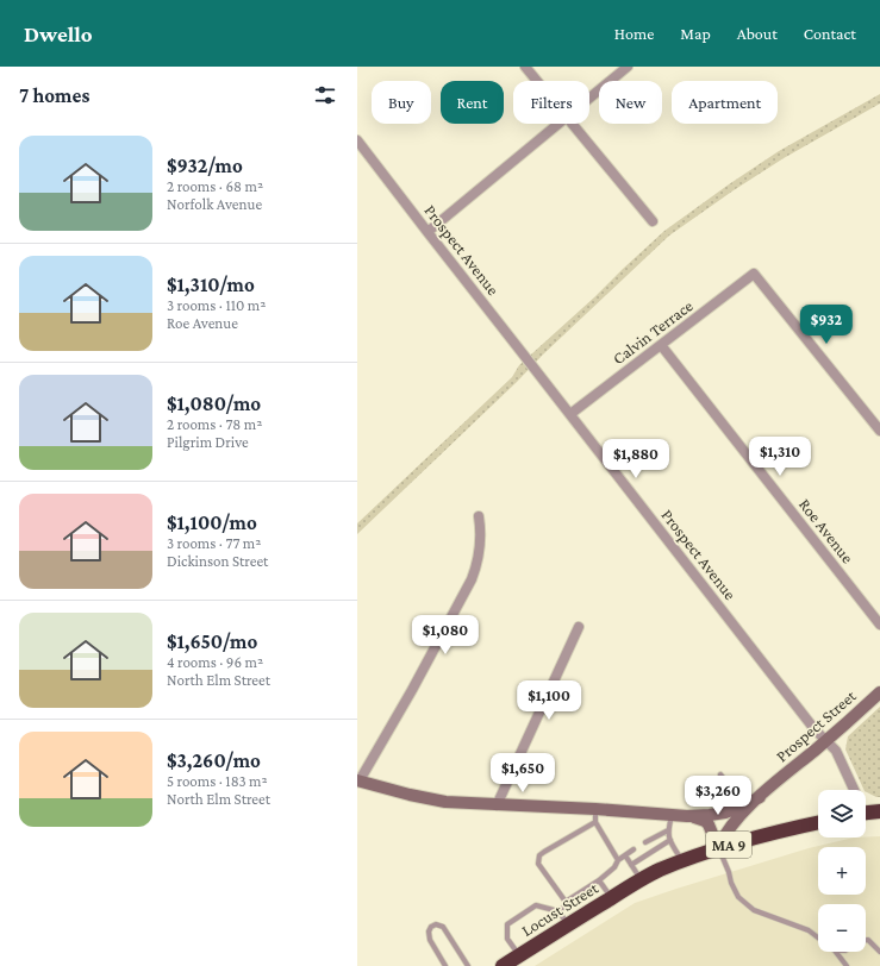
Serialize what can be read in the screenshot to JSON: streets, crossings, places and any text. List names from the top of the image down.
{
  "streets": {
    "highway": ["MA 9", "Locust Street"],
    "main road": ["Prospect Street"],
    "street": ["Prospect Avenue", "Calvin Terrace", "Roe Avenue"]
  },
  "crossings": [
    ["Prospect Avenue", "Calvin Terrace"],
    ["Prospect Avenue", "Prospect Street"],
    ["Calvin Terrace", "Roe Avenue"],
    ["Prospect Street", "MA 9"],
    ["MA 9", "Locust Street"]
  ],
  "page": {
    "header": "Dwello",
    "nav": [
      "Home",
      "Map",
      "About",
      "Contact"
    ],
    "heading": "7 homes",
    "chip": [
      "Buy",
      "Rent",
      "Filters",
      "New",
      "Apartment"
    ],
    "list": [
      {
        "name": "$932/mo",
        "note": "2 rooms · 68 m² · Norfolk Avenue"
      },
      {
        "name": "$1,310/mo",
        "note": "3 rooms · 110 m² · Roe Avenue"
      },
      {
        "name": "$1,080/mo",
        "note": "2 rooms · 78 m² · Pilgrim Drive"
      },
      {
        "name": "$1,100/mo",
        "note": "3 rooms · 77 m² · Dickinson Street"
      },
      {
        "name": "$1,650/mo",
        "note": "4 rooms · 96 m² · North Elm Street"
      },
      {
        "name": "$3,260/mo",
        "note": "5 rooms · 183 m² · North Elm Street"
      }
    ],
    "price": [
      "$932",
      "$1,310",
      "$1,880",
      "$1,080",
      "$1,100",
      "$1,650",
      "$3,260"
    ],
    "map_buttons": ["+", "−"]
  }
}
